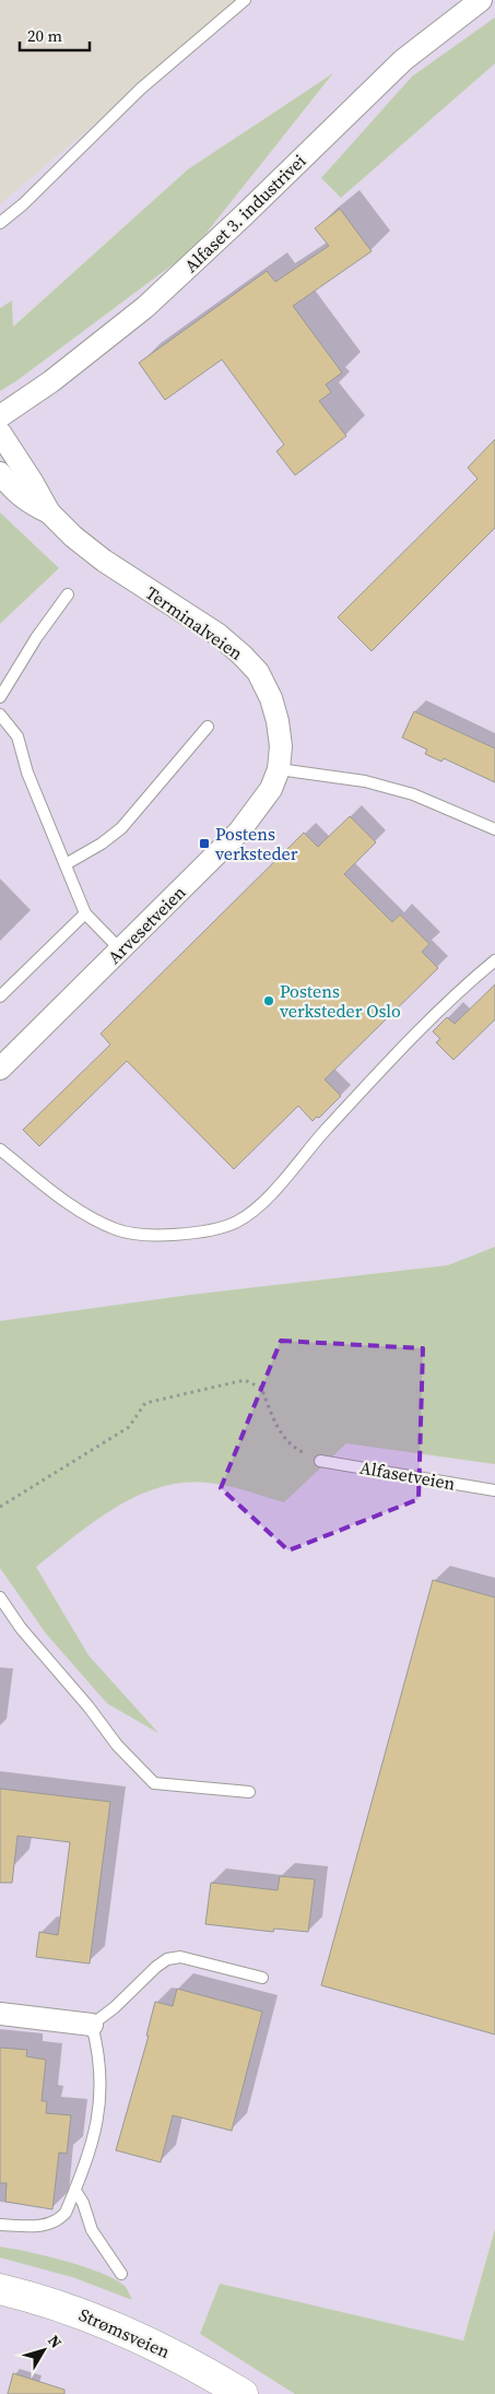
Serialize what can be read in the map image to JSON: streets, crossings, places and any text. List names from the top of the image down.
{
  "streets": {
    "main road": ["Strømsveien"],
    "street": ["Alfaset 3. industrivei", "Terminalveien", "Arvesetveien"],
    "lane": ["Alfasetveien"]
  },
  "crossings": [
    ["Terminalveien", "Arvesetveien"]
  ],
  "places": {
    "transit": ["Postens verksteder"],
    "other": ["Postens verksteder Oslo"]
  },
  "scale_bar": "20 m",
  "north": "top right"
}
